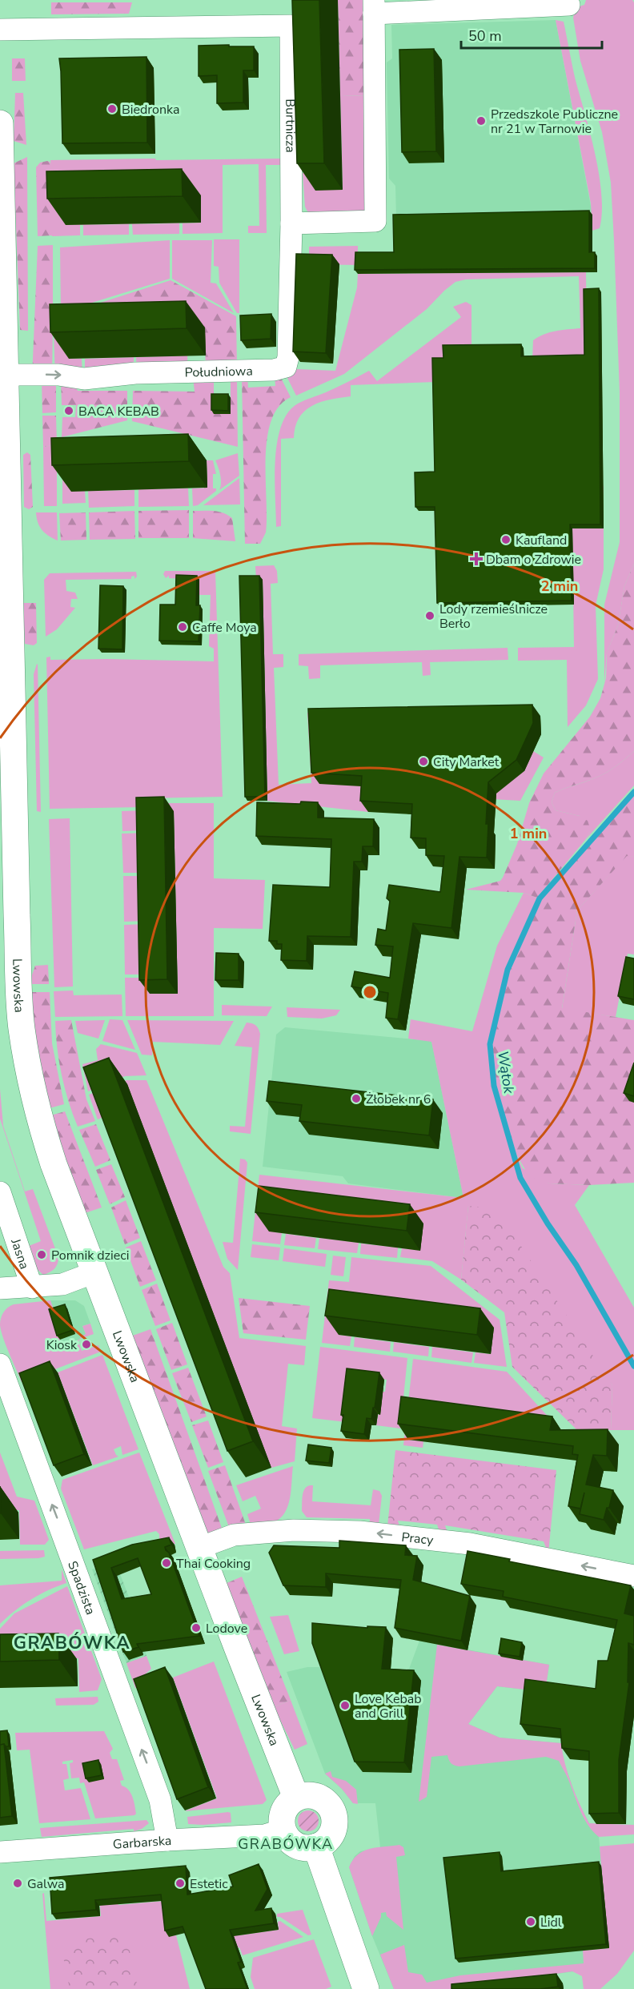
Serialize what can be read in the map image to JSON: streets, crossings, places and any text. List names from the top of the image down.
{
  "streets": {
    "street": [
      "Burtnicza",
      "Południowa",
      "Lwowska",
      "Jasna",
      "Pracy",
      "Spadzista",
      "Garbarska"
    ]
  },
  "crossings": [
    ["Burtnicza", "Południowa"],
    ["Południowa", "Lwowska"],
    ["Lwowska", "Pracy"],
    ["Lwowska", "Garbarska"],
    ["Spadzista", "Garbarska"]
  ],
  "one_way": ["Pracy", "Spadzista"],
  "districts": ["GRABÓWKA", "GRABÓWKA"],
  "water": ["Wątok"],
  "places": {
    "other": [
      "Biedronka",
      "Przedszkole Publiczne nr 21 w Tarnowie",
      "BACA KEBAB",
      "Kaufland",
      "Lody rzemieślnicze Berło",
      "Caffe Moya",
      "City Market",
      "Żłobek nr 6",
      "Pomnik dzieci",
      "Kiosk",
      "Thai Cooking",
      "Lodove",
      "Love Kebab and Grill",
      "Galwa",
      "Estetic",
      "Lidl"
    ],
    "health": ["Dbam o Zdrowie"]
  },
  "scale_bar": "50 m",
  "rings": ["2 min", "1 min"]
}
